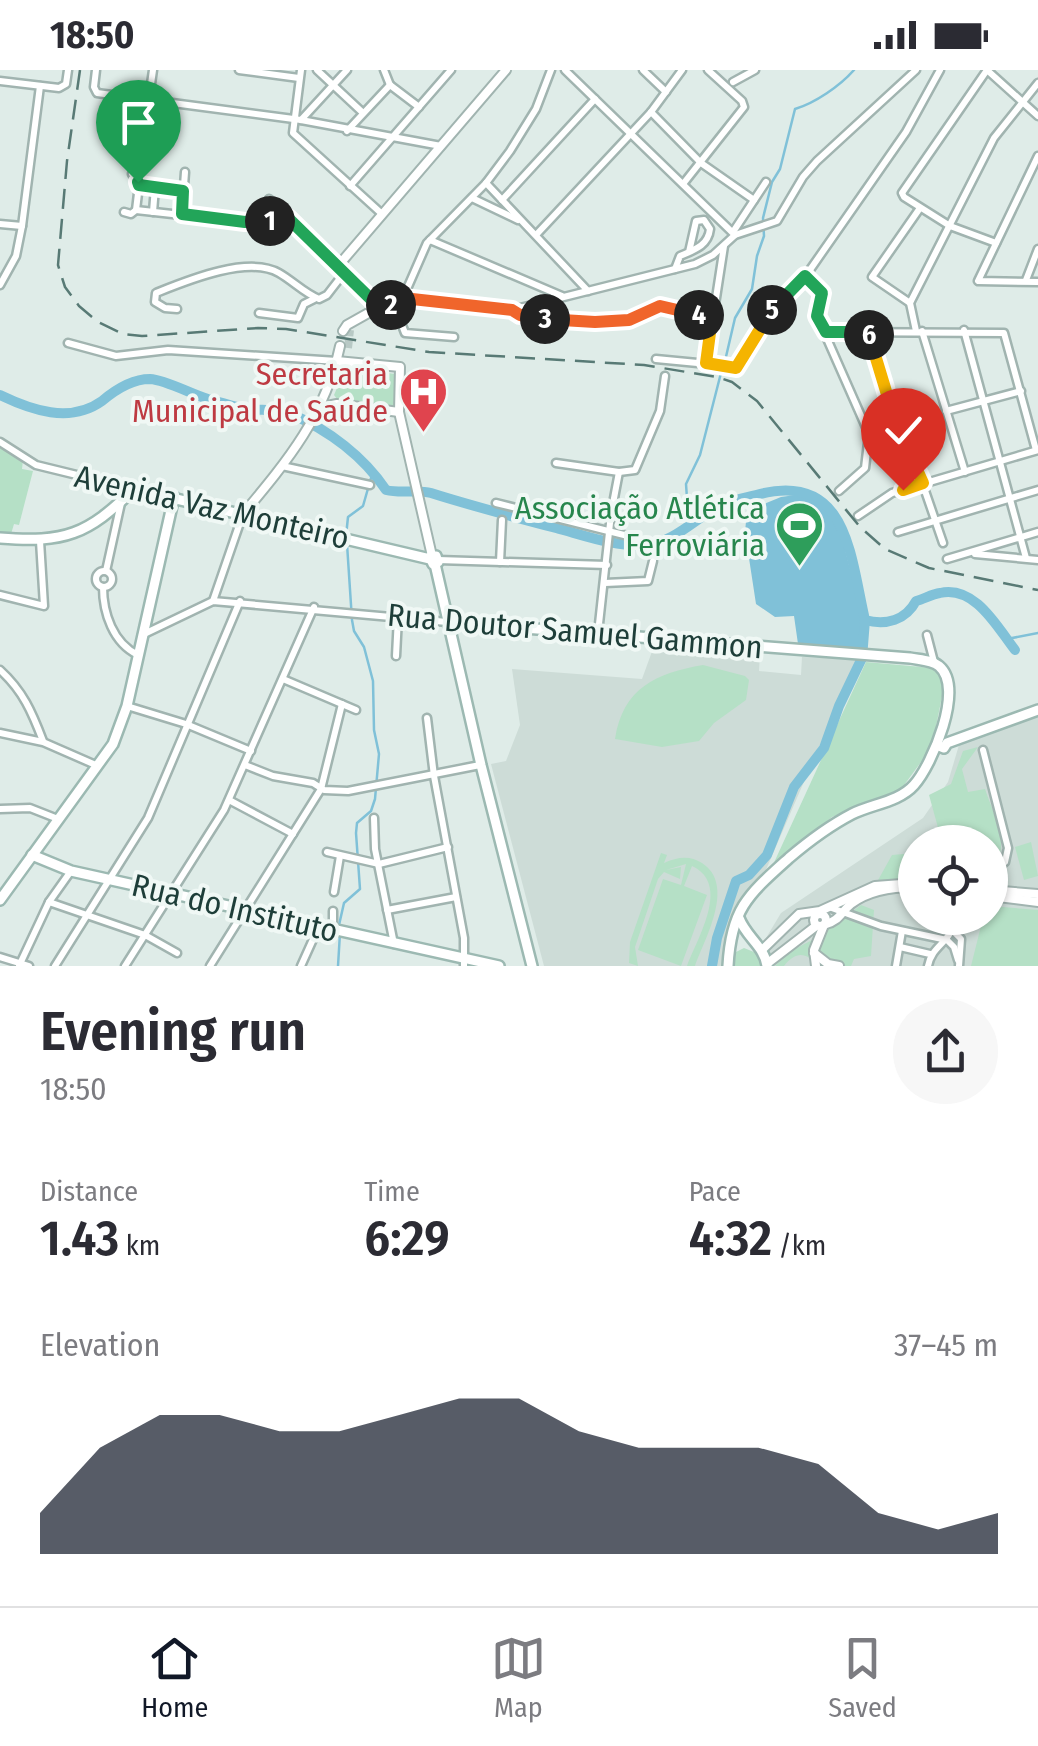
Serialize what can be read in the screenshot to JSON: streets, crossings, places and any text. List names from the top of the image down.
{
  "streets": {
    "main road": ["Avenida Vaz Monteiro", "Rua Doutor Samuel Gammon", "Rua do Instituto"]
  },
  "places": {
    "hospital": ["Secretaria Municipal de Saúde"],
    "sports": ["Associação Atlética Ferroviária"]
  },
  "page": {
    "status": "18:50",
    "pins": [
      "1",
      "2",
      "5",
      "4",
      "3",
      "6"
    ],
    "heading": ["Evening run", "18:50"],
    "stats": [
      ["Distance", "1.43 km"],
      ["Time", "6:29"],
      ["Pace", "4:32 /km"]
    ],
    "chart": ["Elevation", "37–45 m"],
    "tabs": ["Home", "Map", "Saved"]
  }
}
